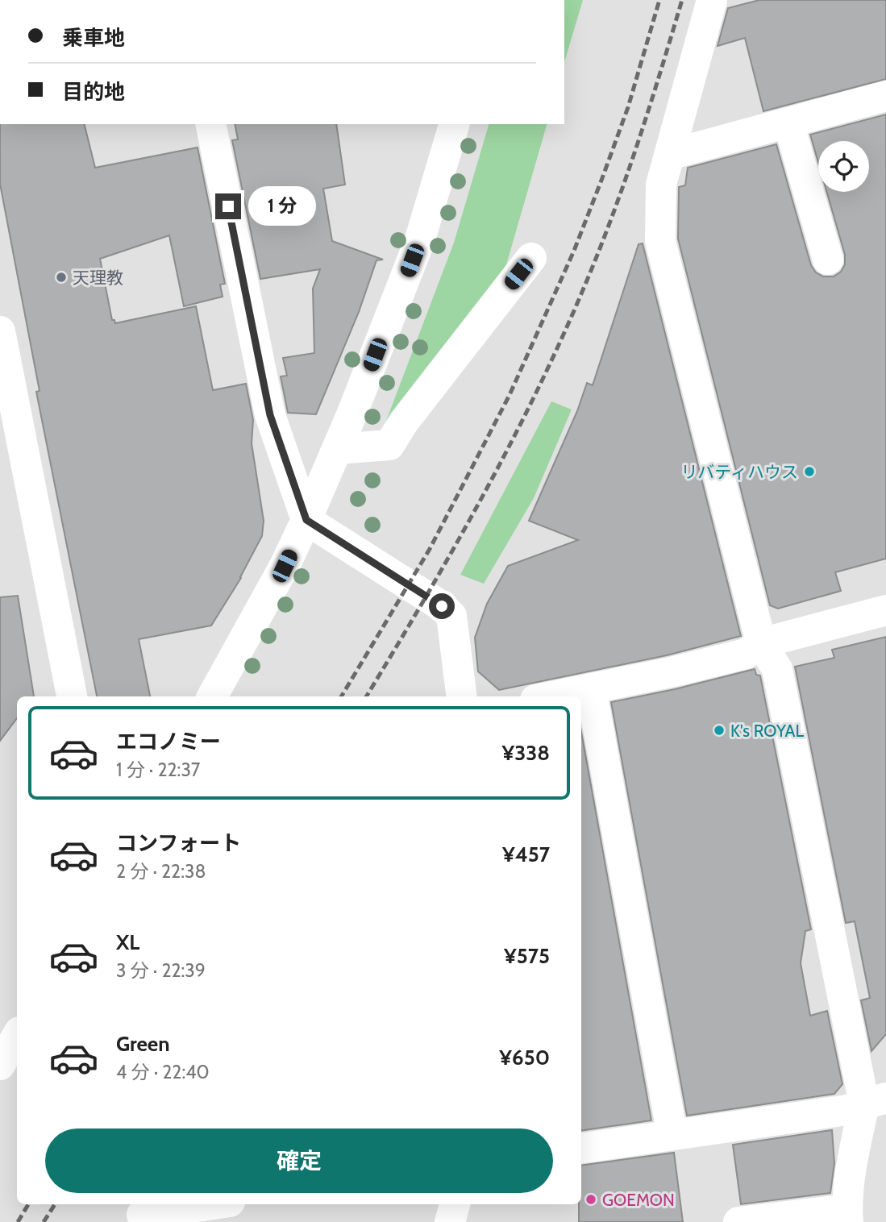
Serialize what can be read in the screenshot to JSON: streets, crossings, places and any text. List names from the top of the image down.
{
  "places": [
    "天理教",
    "リバティハウス",
    "K's ROYAL",
    "GOEMON"
  ],
  "page": {
    "banner": ["乗車地", "目的地"],
    "bubble": "1 分",
    "list": [
      {
        "name": "エコノミー",
        "note": "1 分 · 22:37",
        "value": "¥338"
      },
      {
        "name": "コンフォート",
        "note": "2 分 · 22:38",
        "value": "¥457"
      },
      {
        "name": "XL",
        "note": "3 分 · 22:39",
        "value": "¥575"
      },
      {
        "name": "Green",
        "note": "4 分 · 22:40",
        "value": "¥650"
      }
    ],
    "buttons": "確定"
  }
}
